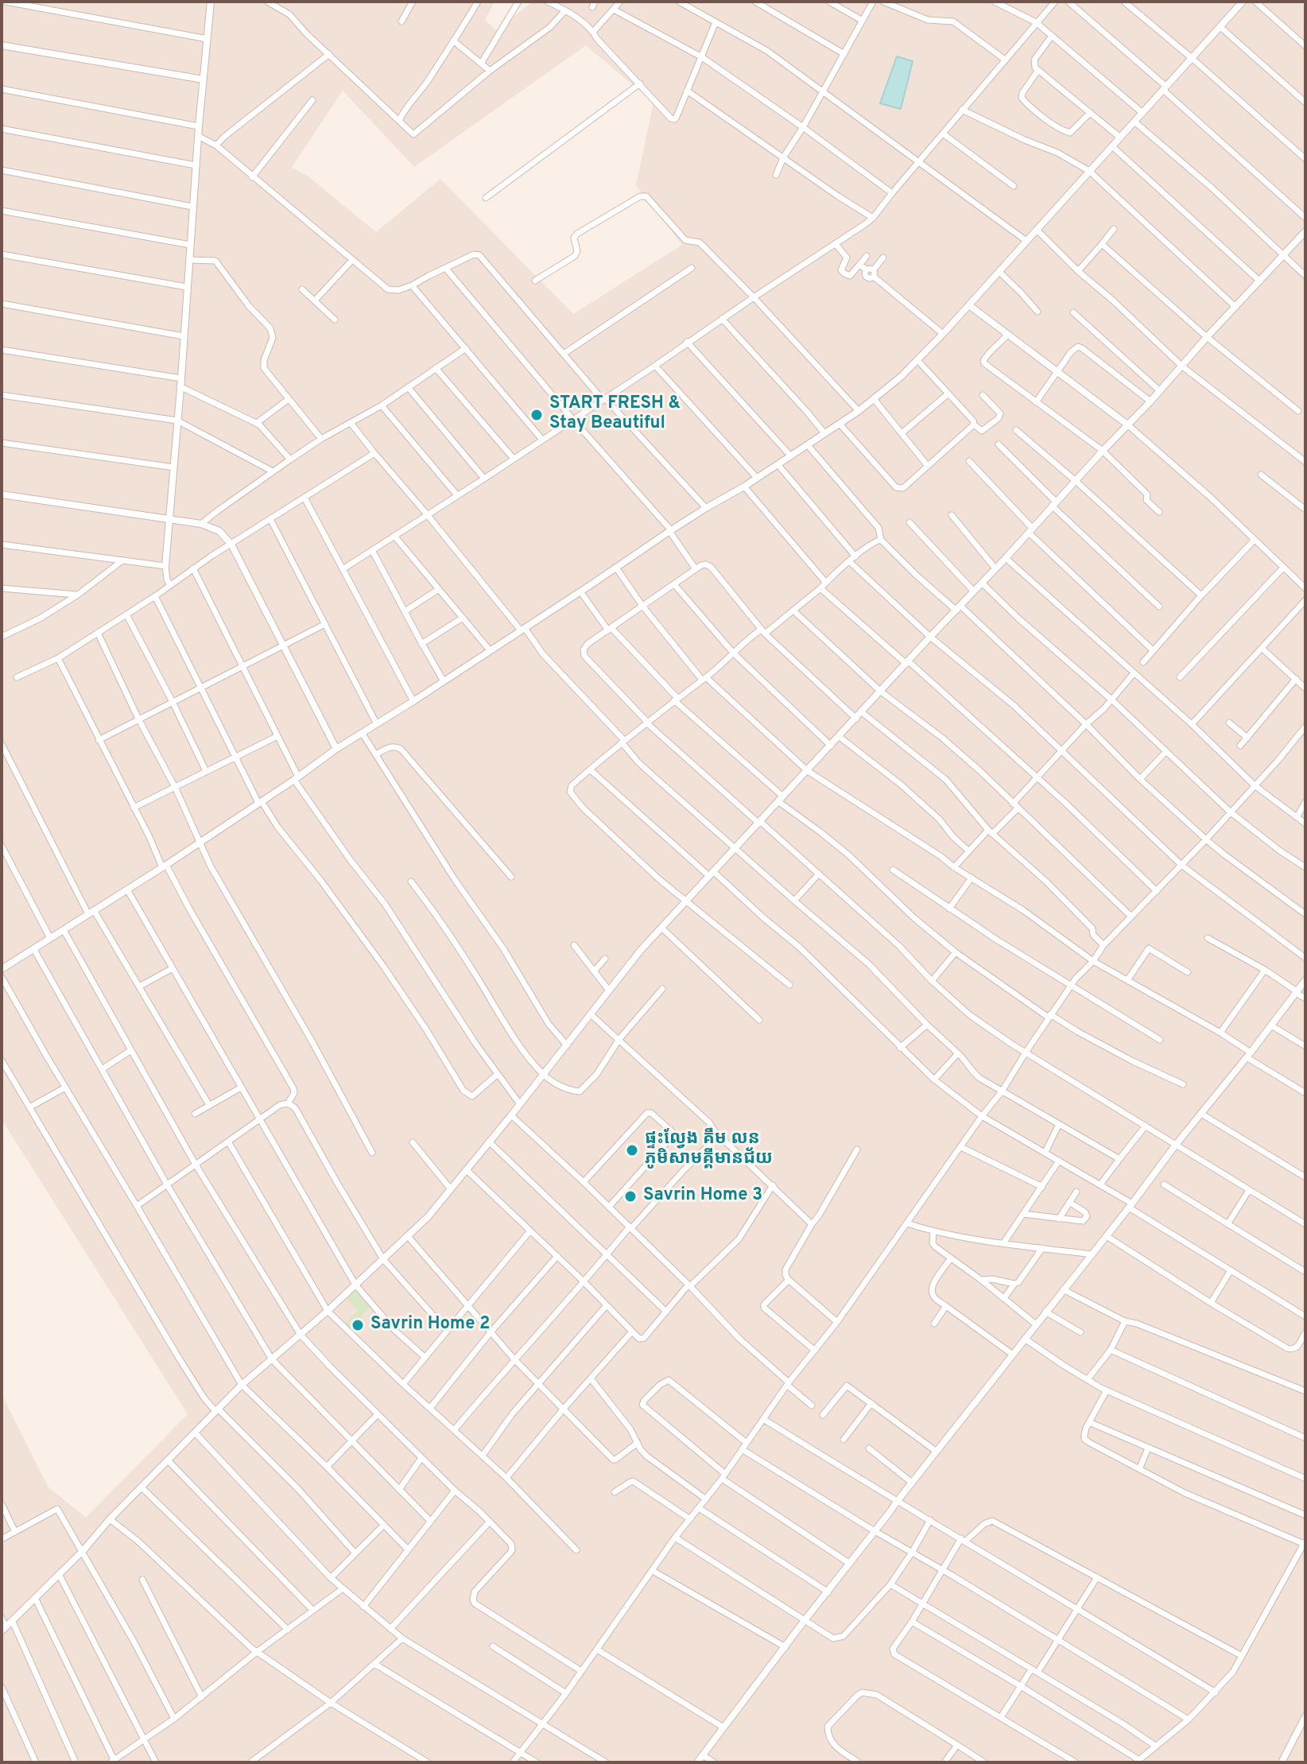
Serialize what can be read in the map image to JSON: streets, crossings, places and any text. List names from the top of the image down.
{
  "places": [
    "START FRESH & Stay Beautiful",
    "ផ្ទះល្វែង គឹម លន ភូមិសាមគ្គីមានជ័យ",
    "Savrin Home 3",
    "Savrin Home 2"
  ]
}
